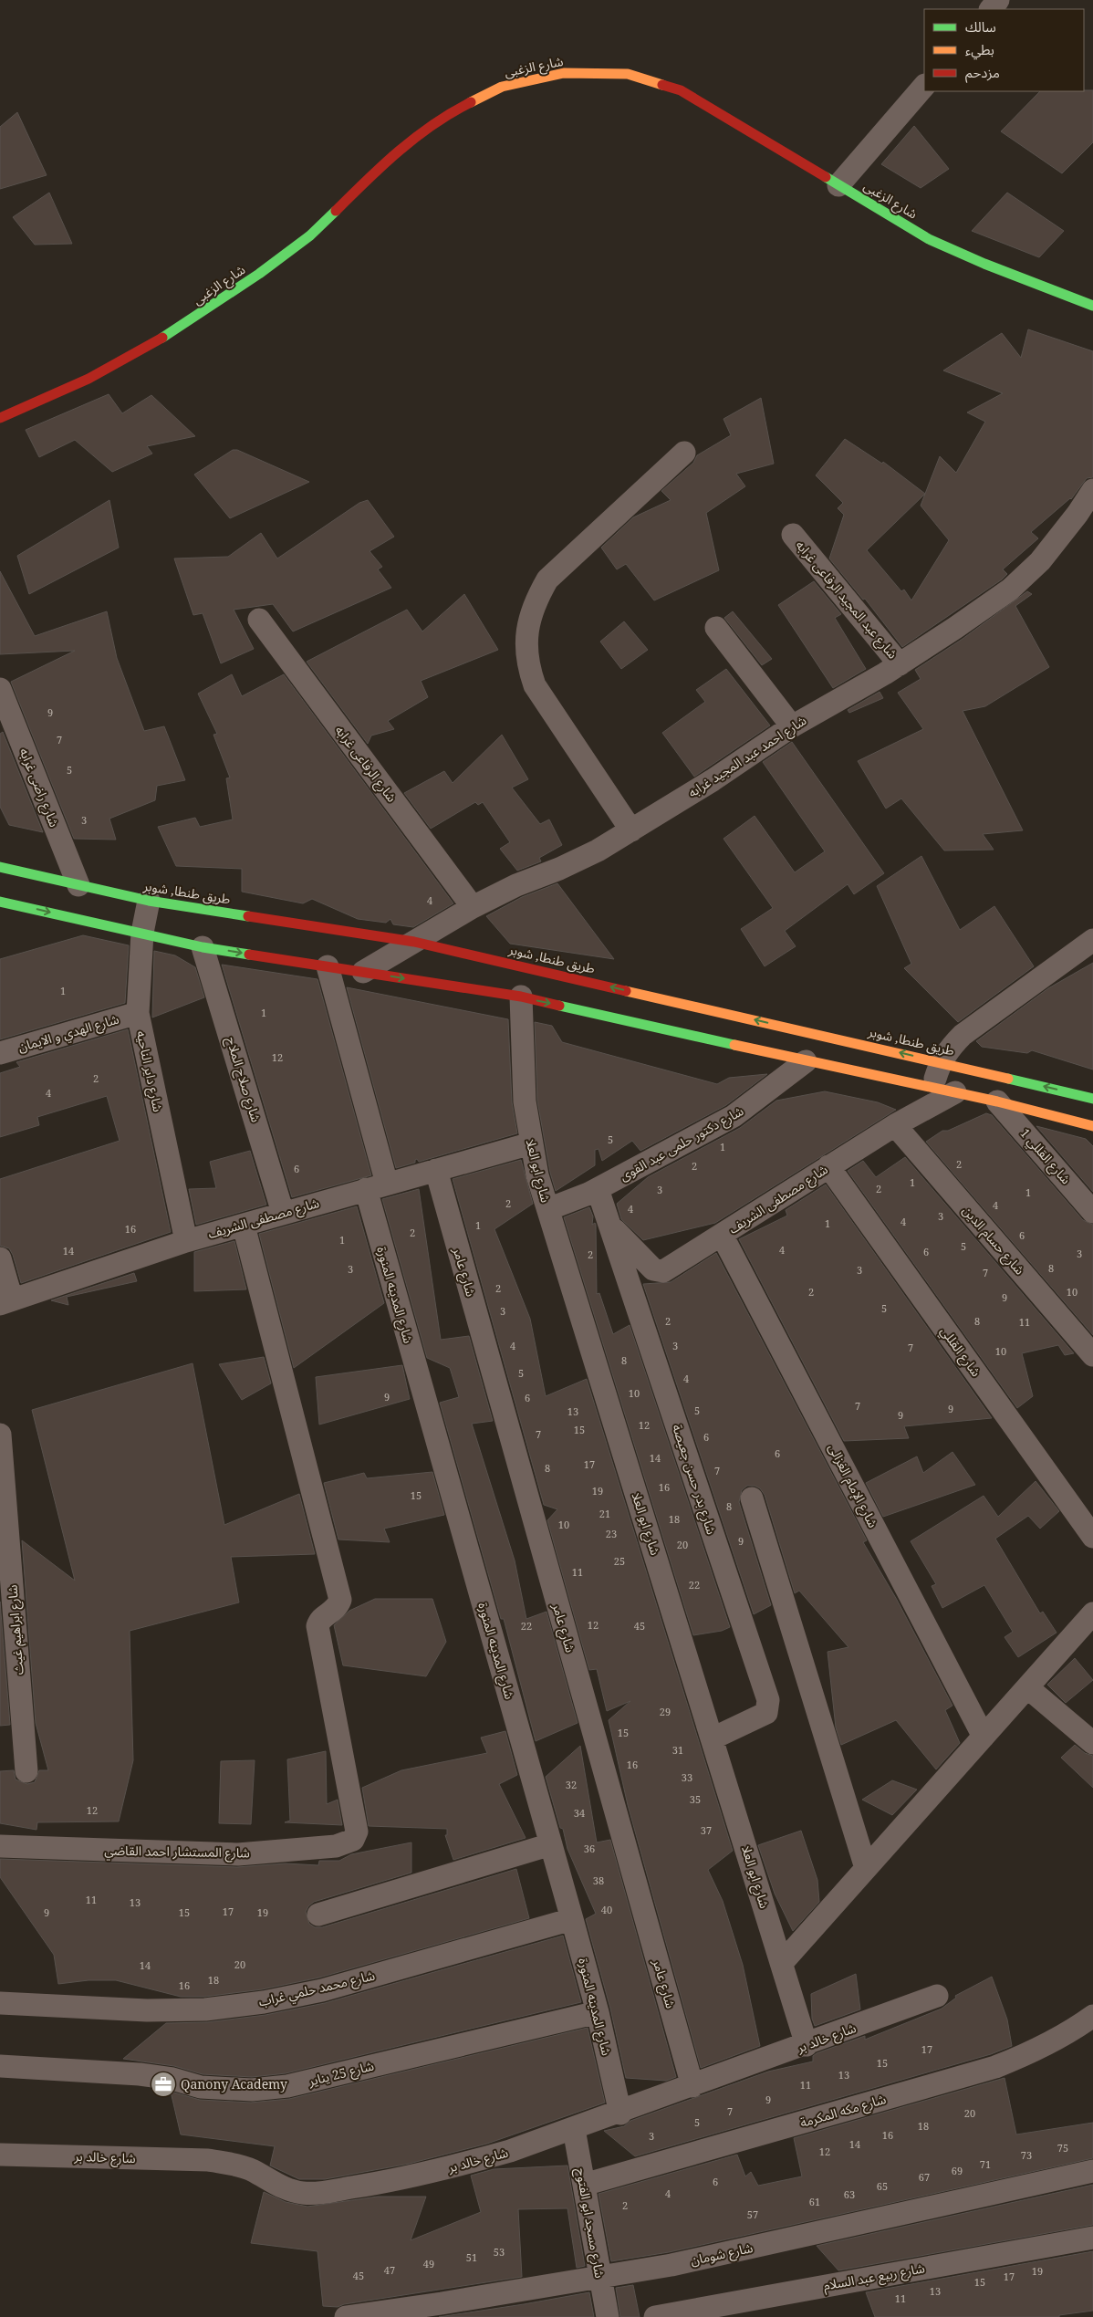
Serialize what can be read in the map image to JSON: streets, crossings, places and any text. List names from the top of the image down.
{
  "streets": {
    "street": [
      "شارع الزغبى",
      "شارع عبد المجيد الرفاعى غرابه",
      "شارع احمد عبد المجيد غرابه",
      "شارع الرفاعى غرابه",
      "شارع راضى غرابه",
      "طريق طنطا, شوبر",
      "شارع الهدي و الايمان",
      "شارع داير الناحيه",
      "شارع صلاح الملاح",
      "شارع دكتور حلمى عبد القوى",
      "شارع القللي 1",
      "شارع ابو العلا",
      "شارع مصطفى الشريف",
      "شارع حسام الدين",
      "شارع عامر",
      "شارع المدينه المنورة",
      "شارع القللي",
      "شارع بدر حسن جعيصة",
      "شارع الإمام الغزالى",
      "شارع ابراهيم غيث",
      "شارع المستشار احمد القاضي",
      "شارع محمد حلمي غراب",
      "شارع خالد بر",
      "شارع 25 يناير",
      "شارع مكه المكرمة",
      "شارع مسجد ابو الفتوح",
      "شارع شومان",
      "شارع ربيع عبد السلام"
    ]
  },
  "crossings": [
    ["شارع عبد المجيد الرفاعى غرابه", "شارع احمد عبد المجيد غرابه"],
    ["شارع احمد عبد المجيد غرابه", "شارع الرفاعى غرابه"],
    ["شارع احمد عبد المجيد غرابه", "طريق طنطا, شوبر"],
    ["شارع راضى غرابه", "طريق طنطا, شوبر"],
    ["طريق طنطا, شوبر", "شارع داير الناحيه"],
    ["شارع الهدي و الايمان", "شارع داير الناحيه"],
    ["شارع داير الناحيه", "شارع مصطفى الشريف"],
    ["شارع صلاح الملاح", "شارع مصطفى الشريف"],
    ["شارع دكتور حلمى عبد القوى", "شارع ابو العلا"],
    ["شارع دكتور حلمى عبد القوى", "شارع بدر حسن جعيصة"],
    ["شارع ابو العلا", "شارع مصطفى الشريف"],
    ["شارع ابو العلا", "شارع بدر حسن جعيصة"],
    ["شارع ابو العلا", "شارع خالد بر"],
    ["شارع مصطفى الشريف", "شارع حسام الدين"],
    ["شارع مصطفى الشريف", "شارع عامر"],
    ["شارع مصطفى الشريف", "شارع المدينه المنورة"],
    ["شارع مصطفى الشريف", "شارع القللي"],
    ["شارع مصطفى الشريف", "شارع بدر حسن جعيصة"],
    ["شارع مصطفى الشريف", "شارع الإمام الغزالى"],
    ["شارع مصطفى الشريف", "شارع المستشار احمد القاضي"],
    ["شارع عامر", "شارع خالد بر"],
    ["شارع المدينه المنورة", "شارع محمد حلمي غراب"],
    ["شارع المدينه المنورة", "شارع خالد بر"],
    ["شارع المدينه المنورة", "شارع 25 يناير"],
    ["شارع خالد بر", "شارع مسجد ابو الفتوح"],
    ["شارع مكه المكرمة", "شارع مسجد ابو الفتوح"],
    ["شارع مسجد ابو الفتوح", "شارع شومان"]
  ],
  "places": {
    "office": ["Qanony Academy"]
  },
  "house_numbers": [
    "9",
    "7",
    "5",
    "3",
    "4",
    "1",
    "1",
    "12",
    "2",
    "4",
    "5",
    "1",
    "2",
    "2",
    "6",
    "1",
    "2",
    "3",
    "1",
    "2",
    "4",
    "4",
    "3",
    "4",
    "1",
    "1",
    "16",
    "2",
    "6",
    "1",
    "5",
    "4",
    "14",
    "6",
    "3",
    "2",
    "8",
    "3",
    "3",
    "7",
    "2",
    "2",
    "10",
    "9",
    "5",
    "3",
    "2",
    "8",
    "11",
    "4",
    "3",
    "7",
    "10",
    "8",
    "5",
    "4",
    "10",
    "9",
    "6",
    "7",
    "9",
    "5",
    "13",
    "9",
    "12",
    "15",
    "7",
    "6",
    "6",
    "14",
    "17",
    "8",
    "7",
    "16",
    "19",
    "15",
    "8",
    "21",
    "18",
    "10",
    "23",
    "9",
    "20",
    "25",
    "11",
    "22",
    "12",
    "22",
    "45",
    "29",
    "15",
    "31",
    "16",
    "33",
    "32",
    "35",
    "12",
    "34",
    "37",
    "36",
    "38",
    "11",
    "13",
    "40",
    "17",
    "9",
    "15",
    "19",
    "20",
    "14",
    "18",
    "16",
    "17",
    "15",
    "13",
    "11",
    "9",
    "7",
    "20",
    "5",
    "18",
    "16",
    "3",
    "14",
    "75",
    "12",
    "73",
    "71",
    "69",
    "67",
    "6",
    "65",
    "4",
    "63",
    "61",
    "2",
    "57",
    "53",
    "51",
    "49",
    "47",
    "19",
    "45",
    "17",
    "15",
    "13",
    "11"
  ],
  "legend": ["سالك", "بطيء", "مزدحم"]
}
